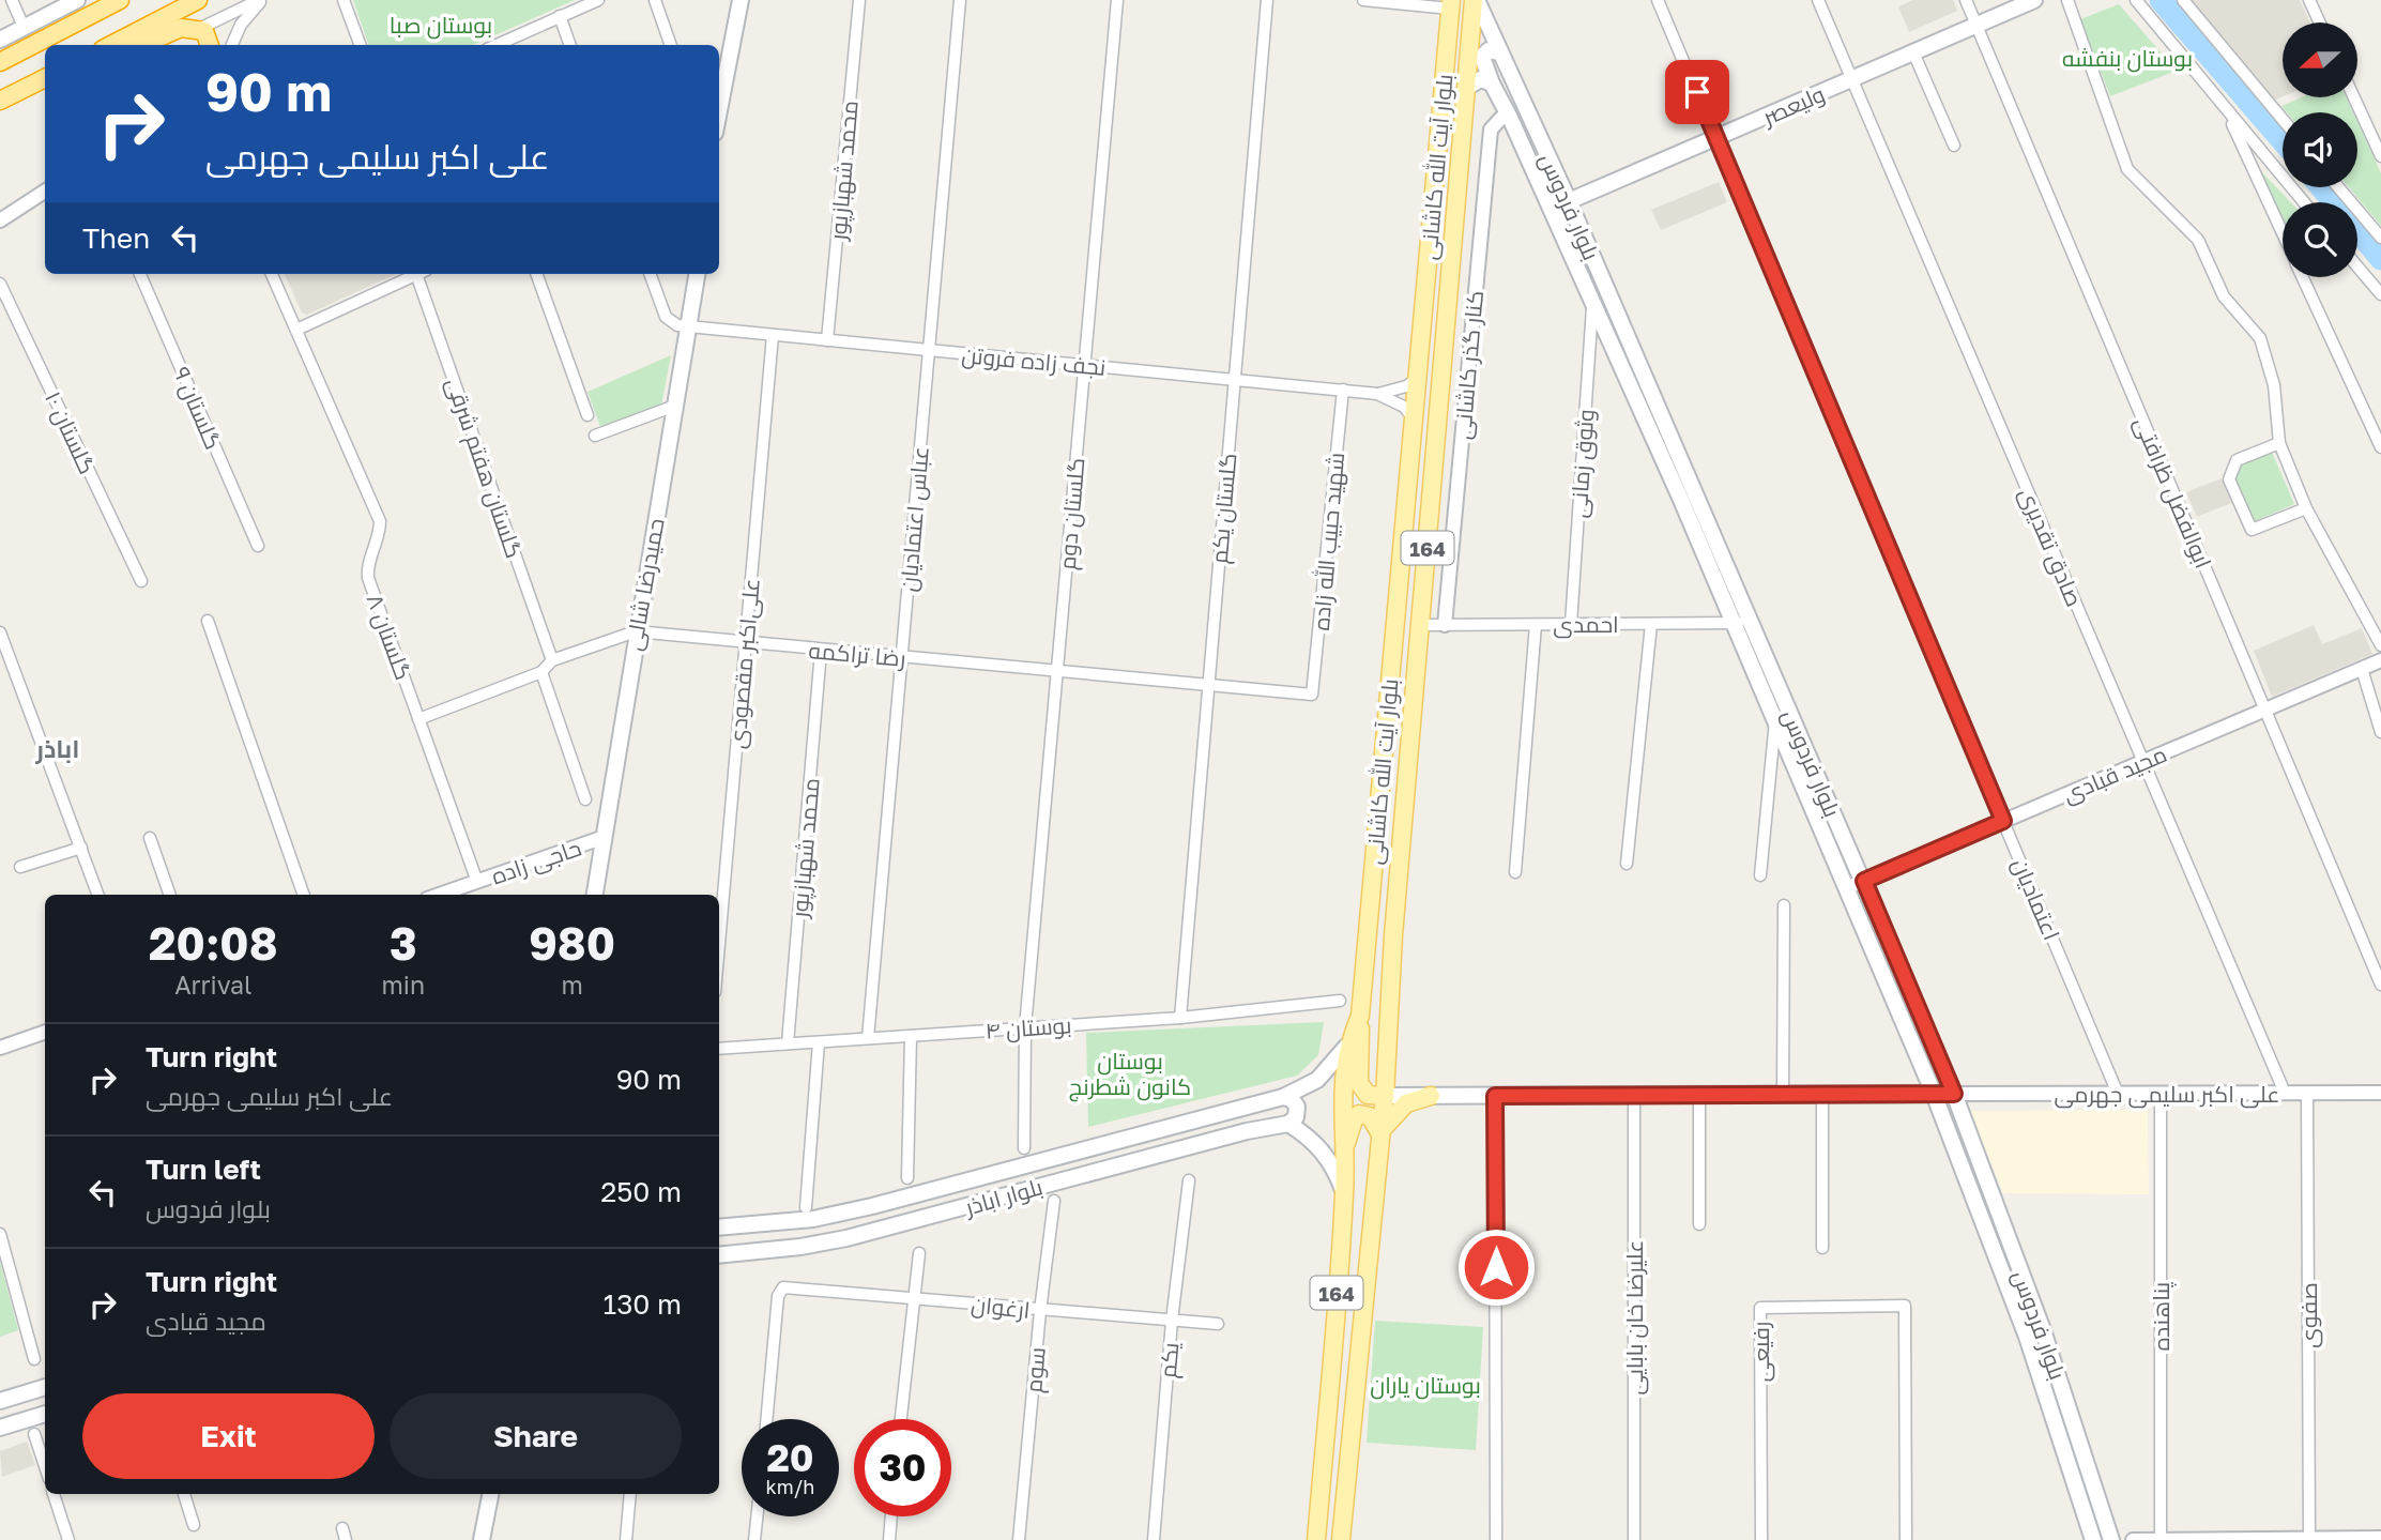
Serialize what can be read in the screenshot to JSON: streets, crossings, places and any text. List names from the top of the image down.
{
  "streets": {
    "main road": [
      "ولیعصر",
      "بلوار آیت الله کاشانی",
      "بلوار فردوس",
      "164",
      "حمیدرضا شالی",
      "بلوار اباذر"
    ],
    "street": [
      "محمد شهبازپور",
      "نجف زاده فروتن",
      "کنار گذر کاشانی",
      "گلستان ۹",
      "گلستان ۱۰",
      "وثوق زمانی",
      "گلستان هفتم شرقی",
      "ابوالفضل ظرافتی",
      "گلستان یکم",
      "گلستان دوم",
      "عباس اعتمادیان",
      "شهید حبیب الله زاده",
      "صادق تقدیری",
      "احمدی",
      "گلستان ٨",
      "رضا تراکمه",
      "علی‌اکبر مقصودی",
      "مجید قبادی",
      "حاجی زاده",
      "اعتمادیان",
      "بوستان ۴",
      "علی اکبر سلیمی جهرمی",
      "ارغوان",
      "صفوی",
      "پناهنده",
      "علیرضا خان بابایی",
      "رفیعی",
      "یکم",
      "سوم"
    ]
  },
  "crossings": [
    ["ولیعصر", "بلوار فردوس"],
    ["ولیعصر", "ابوالفضل ظرافتی"],
    ["ولیعصر", "صادق تقدیری"],
    ["ولیعصر", "اعتمادیان"],
    ["بلوار آیت الله کاشانی", "بلوار فردوس"],
    ["بلوار آیت الله کاشانی", "نجف زاده فروتن"],
    ["بلوار آیت الله کاشانی", "احمدی"],
    ["بلوار آیت الله کاشانی", "بلوار اباذر"],
    ["محمد شهبازپور", "نجف زاده فروتن"],
    ["محمد شهبازپور", "رضا تراکمه"],
    ["محمد شهبازپور", "بوستان ۴"],
    ["بلوار فردوس", "کنار گذر کاشانی"],
    ["بلوار فردوس", "وثوق زمانی"],
    ["بلوار فردوس", "احمدی"],
    ["بلوار فردوس", "مجید قبادی"],
    ["بلوار فردوس", "علی اکبر سلیمی جهرمی"],
    ["نجف زاده فروتن", "گلستان یکم"],
    ["نجف زاده فروتن", "گلستان دوم"],
    ["نجف زاده فروتن", "عباس اعتمادیان"],
    ["نجف زاده فروتن", "شهید حبیب الله زاده"],
    ["نجف زاده فروتن", "حمیدرضا شالی"],
    ["نجف زاده فروتن", "علی‌اکبر مقصودی"],
    ["کنار گذر کاشانی", "احمدی"],
    ["وثوق زمانی", "احمدی"],
    ["گلستان هفتم شرقی", "رضا تراکمه"],
    ["ابوالفضل ظرافتی", "مجید قبادی"],
    ["گلستان یکم", "رضا تراکمه"],
    ["گلستان یکم", "بوستان ۴"],
    ["گلستان دوم", "رضا تراکمه"],
    ["گلستان دوم", "بوستان ۴"],
    ["عباس اعتمادیان", "رضا تراکمه"],
    ["عباس اعتمادیان", "بوستان ۴"],
    ["شهید حبیب الله زاده", "رضا تراکمه"],
    ["صادق تقدیری", "مجید قبادی"],
    ["صادق تقدیری", "علی اکبر سلیمی جهرمی"],
    ["حمیدرضا شالی", "رضا تراکمه"],
    ["حمیدرضا شالی", "حاجی زاده"],
    ["گلستان ٨", "رضا تراکمه"],
    ["گلستان ٨", "حاجی زاده"],
    ["رضا تراکمه", "علی‌اکبر مقصودی"],
    ["مجید قبادی", "اعتمادیان"],
    ["اعتمادیان", "علی اکبر سلیمی جهرمی"],
    ["علی اکبر سلیمی جهرمی", "صفوی"],
    ["علی اکبر سلیمی جهرمی", "پناهنده"],
    ["ارغوان", "یکم"],
    ["ارغوان", "سوم"]
  ],
  "districts": ["اباذر"],
  "parks": [
    "بوستان صبا",
    "بوستان بنفشه",
    "بوستان کانون شطرنج",
    "بوستان یاران"
  ],
  "north": "left",
  "page": {
    "turn": ["90 m", "علی اکبر سلیمی جهرمی"],
    "then": "Then",
    "eta": [
      "20:08",
      "Arrival",
      "3",
      "min",
      "980",
      "m"
    ],
    "list": [
      {
        "name": "Turn right",
        "note": "علی اکبر سلیمی جهرمی",
        "value": "90 m"
      },
      {
        "name": "Turn left",
        "note": "بلوار فردوس",
        "value": "250 m"
      },
      {
        "name": "Turn right",
        "note": "مجید قبادی",
        "value": "130 m"
      }
    ],
    "buttons": ["Exit", "Share"],
    "speed": "20 km/h",
    "limit": "30"
  }
}
